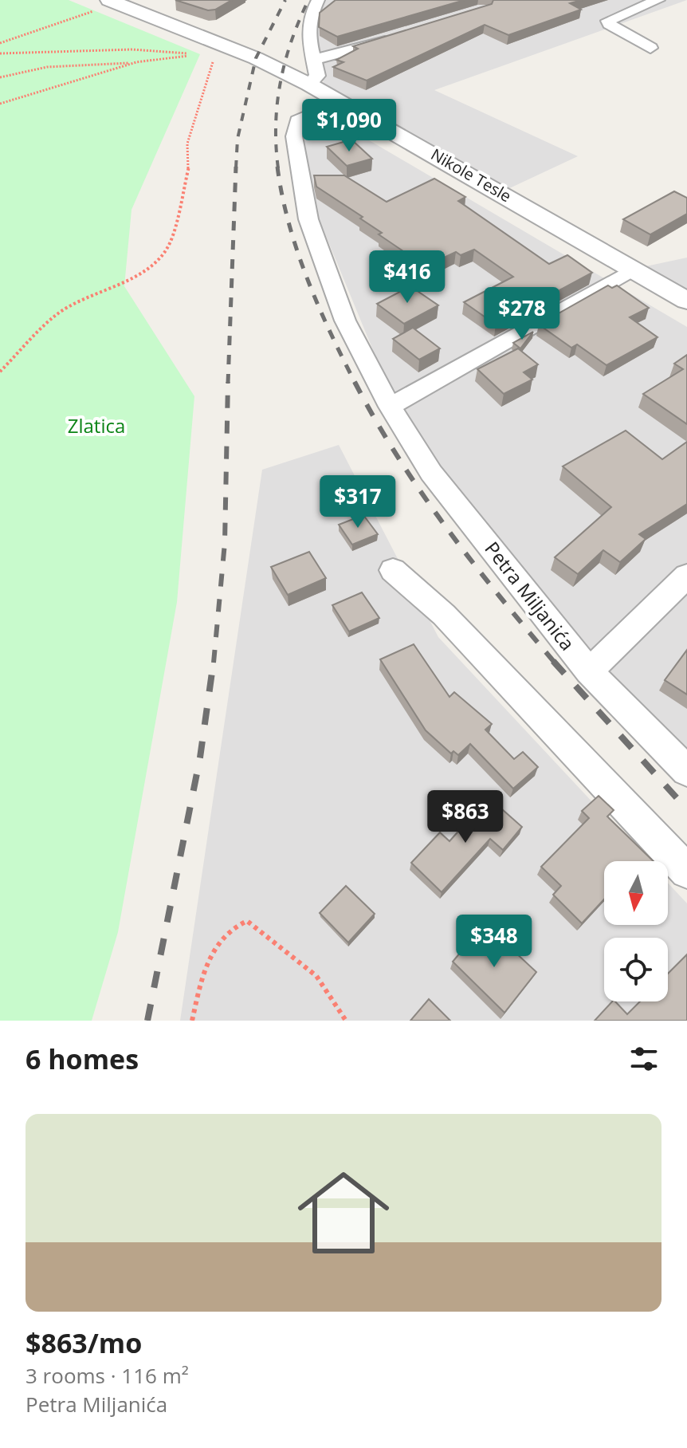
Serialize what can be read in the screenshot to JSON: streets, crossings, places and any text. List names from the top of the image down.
{
  "streets": {
    "street": ["Nikole Tesle", "Petra Miljanića"]
  },
  "parks": ["Zlatica"],
  "north": "bottom",
  "page": {
    "price": [
      "$1,090",
      "$416",
      "$278",
      "$317",
      "$863",
      "$348"
    ],
    "heading": "6 homes",
    "list": [
      {
        "name": "$863/mo",
        "note": "3 rooms · 116 m² · Petra Miljanića"
      }
    ]
  }
}
